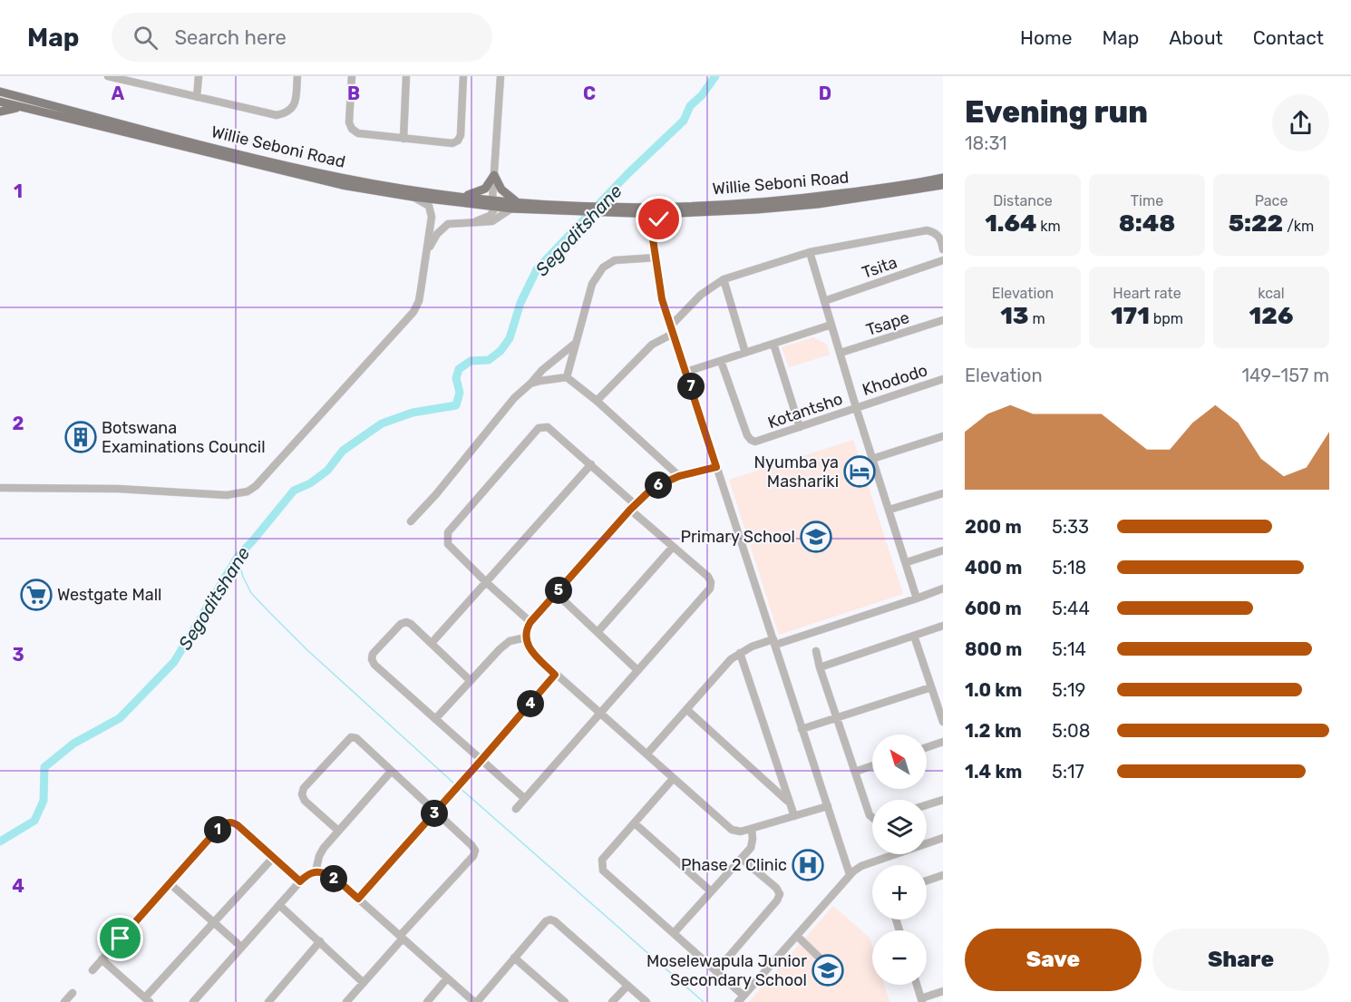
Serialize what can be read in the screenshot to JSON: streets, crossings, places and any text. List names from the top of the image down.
{
  "streets": {
    "main road": ["Willie Seboni Road"],
    "street": [
      "Tsita",
      "Tsape",
      "Khododo",
      "Kotantsho"
    ]
  },
  "crossings": [
    ["Khododo", "Kotantsho"]
  ],
  "water": ["Segoditshane"],
  "places": {
    "building": ["Botswana Examinations Council"],
    "hotel": ["Nyumba ya Mashariki"],
    "school or university": ["Primary School", "Moselewapula Junior Secondary School"],
    "supermarket": ["Westgate Mall"],
    "hospital": ["Phase 2 Clinic"]
  },
  "north": "top left",
  "page": {
    "header": "Map",
    "search": "Search here",
    "nav": [
      "Home",
      "Map",
      "About",
      "Contact"
    ],
    "heading": ["Evening run", "18:31"],
    "stats": [
      ["Distance", "1.64 km"],
      ["Time", "8:48"],
      ["Pace", "5:22 /km"],
      ["Elevation", "13 m"],
      ["Heart rate", "171 bpm"],
      ["kcal", "126"]
    ],
    "chart": ["Elevation", "149–157 m"],
    "pins": [
      "7",
      "6",
      "5",
      "4",
      "3",
      "1",
      "2"
    ],
    "list": [
      {
        "name": "200 m",
        "note": "5:33"
      },
      {
        "name": "400 m",
        "note": "5:18"
      },
      {
        "name": "600 m",
        "note": "5:44"
      },
      {
        "name": "800 m",
        "note": "5:14"
      },
      {
        "name": "1.0 km",
        "note": "5:19"
      },
      {
        "name": "1.2 km",
        "note": "5:08"
      },
      {
        "name": "1.4 km",
        "note": "5:17"
      }
    ],
    "map_buttons": ["+", "−"],
    "buttons": ["Save", "Share"]
  },
  "grid": {
    "columns": [
      "A",
      "B",
      "C",
      "D"
    ],
    "rows": [
      "1",
      "2",
      "3",
      "4"
    ]
  }
}
